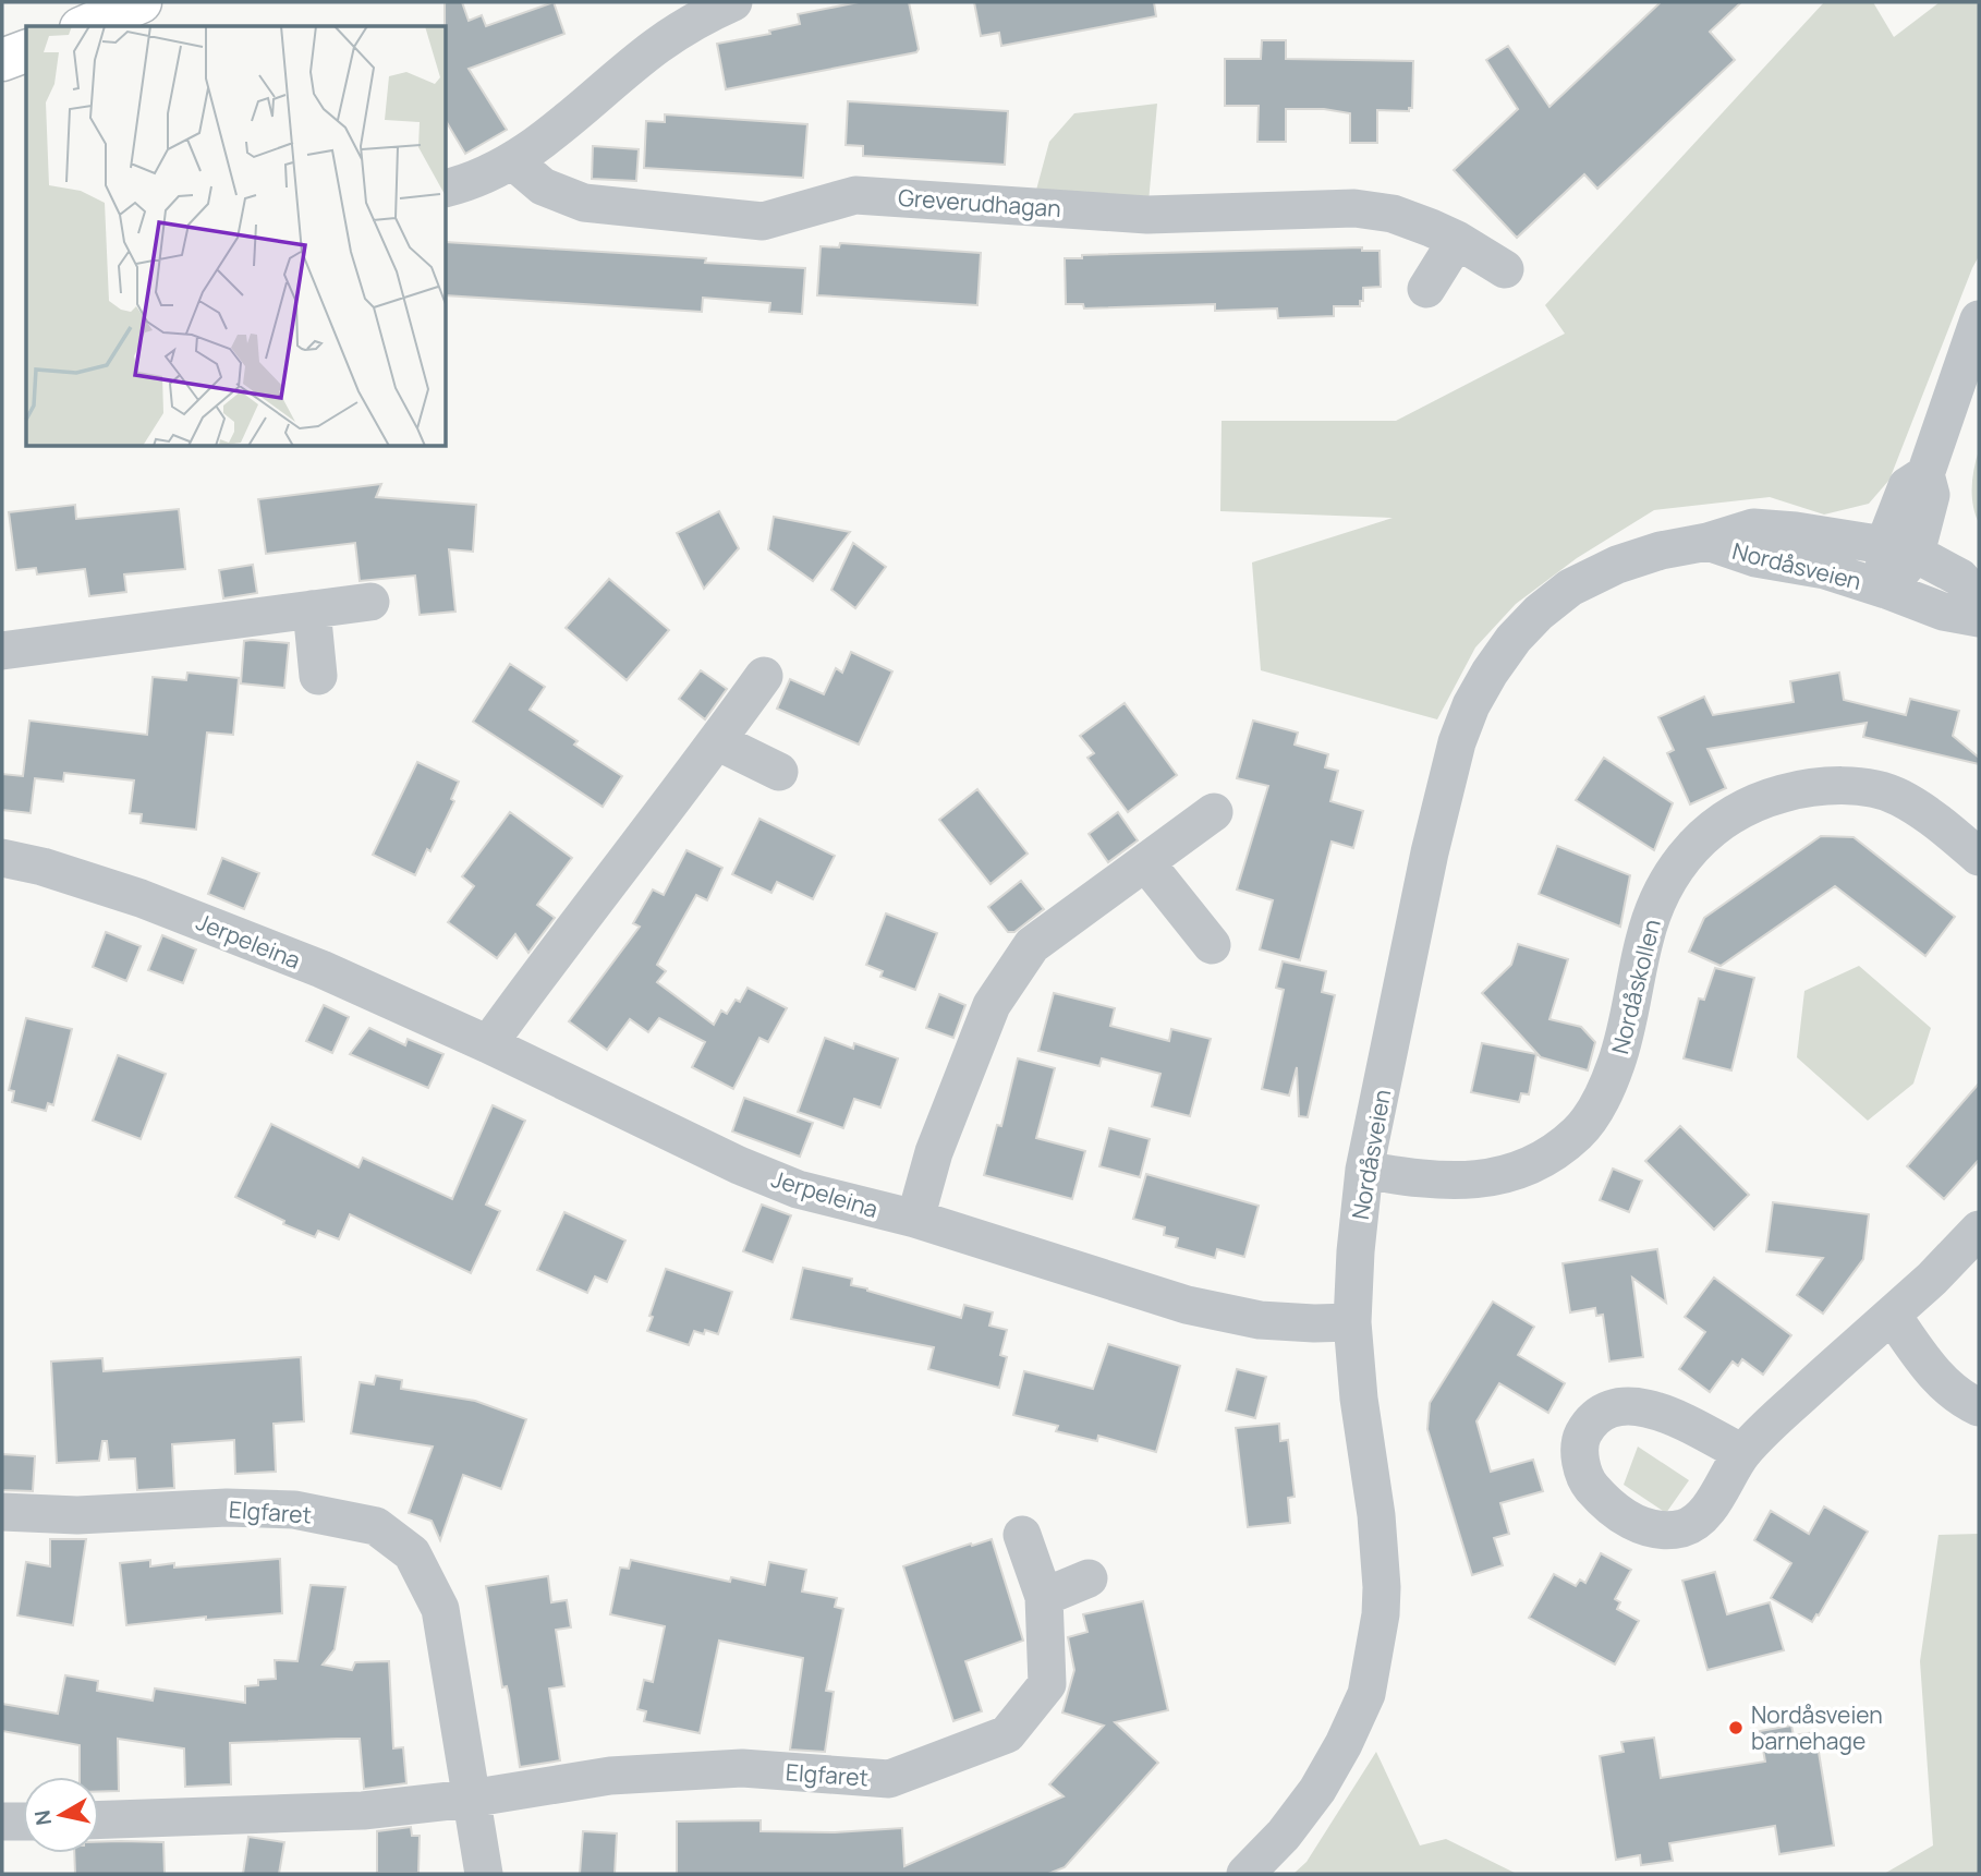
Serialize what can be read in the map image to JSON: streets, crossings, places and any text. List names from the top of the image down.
{
  "streets": {
    "street": [
      "Greverudhagan",
      "Nordåsveien",
      "Jerpeleina",
      "Nordåskollen",
      "Elgfaret"
    ]
  },
  "crossings": [
    ["Nordåsveien", "Jerpeleina"],
    ["Nordåsveien", "Nordåskollen"]
  ],
  "places": ["Nordåsveien barnehage"],
  "north": "left"
}
